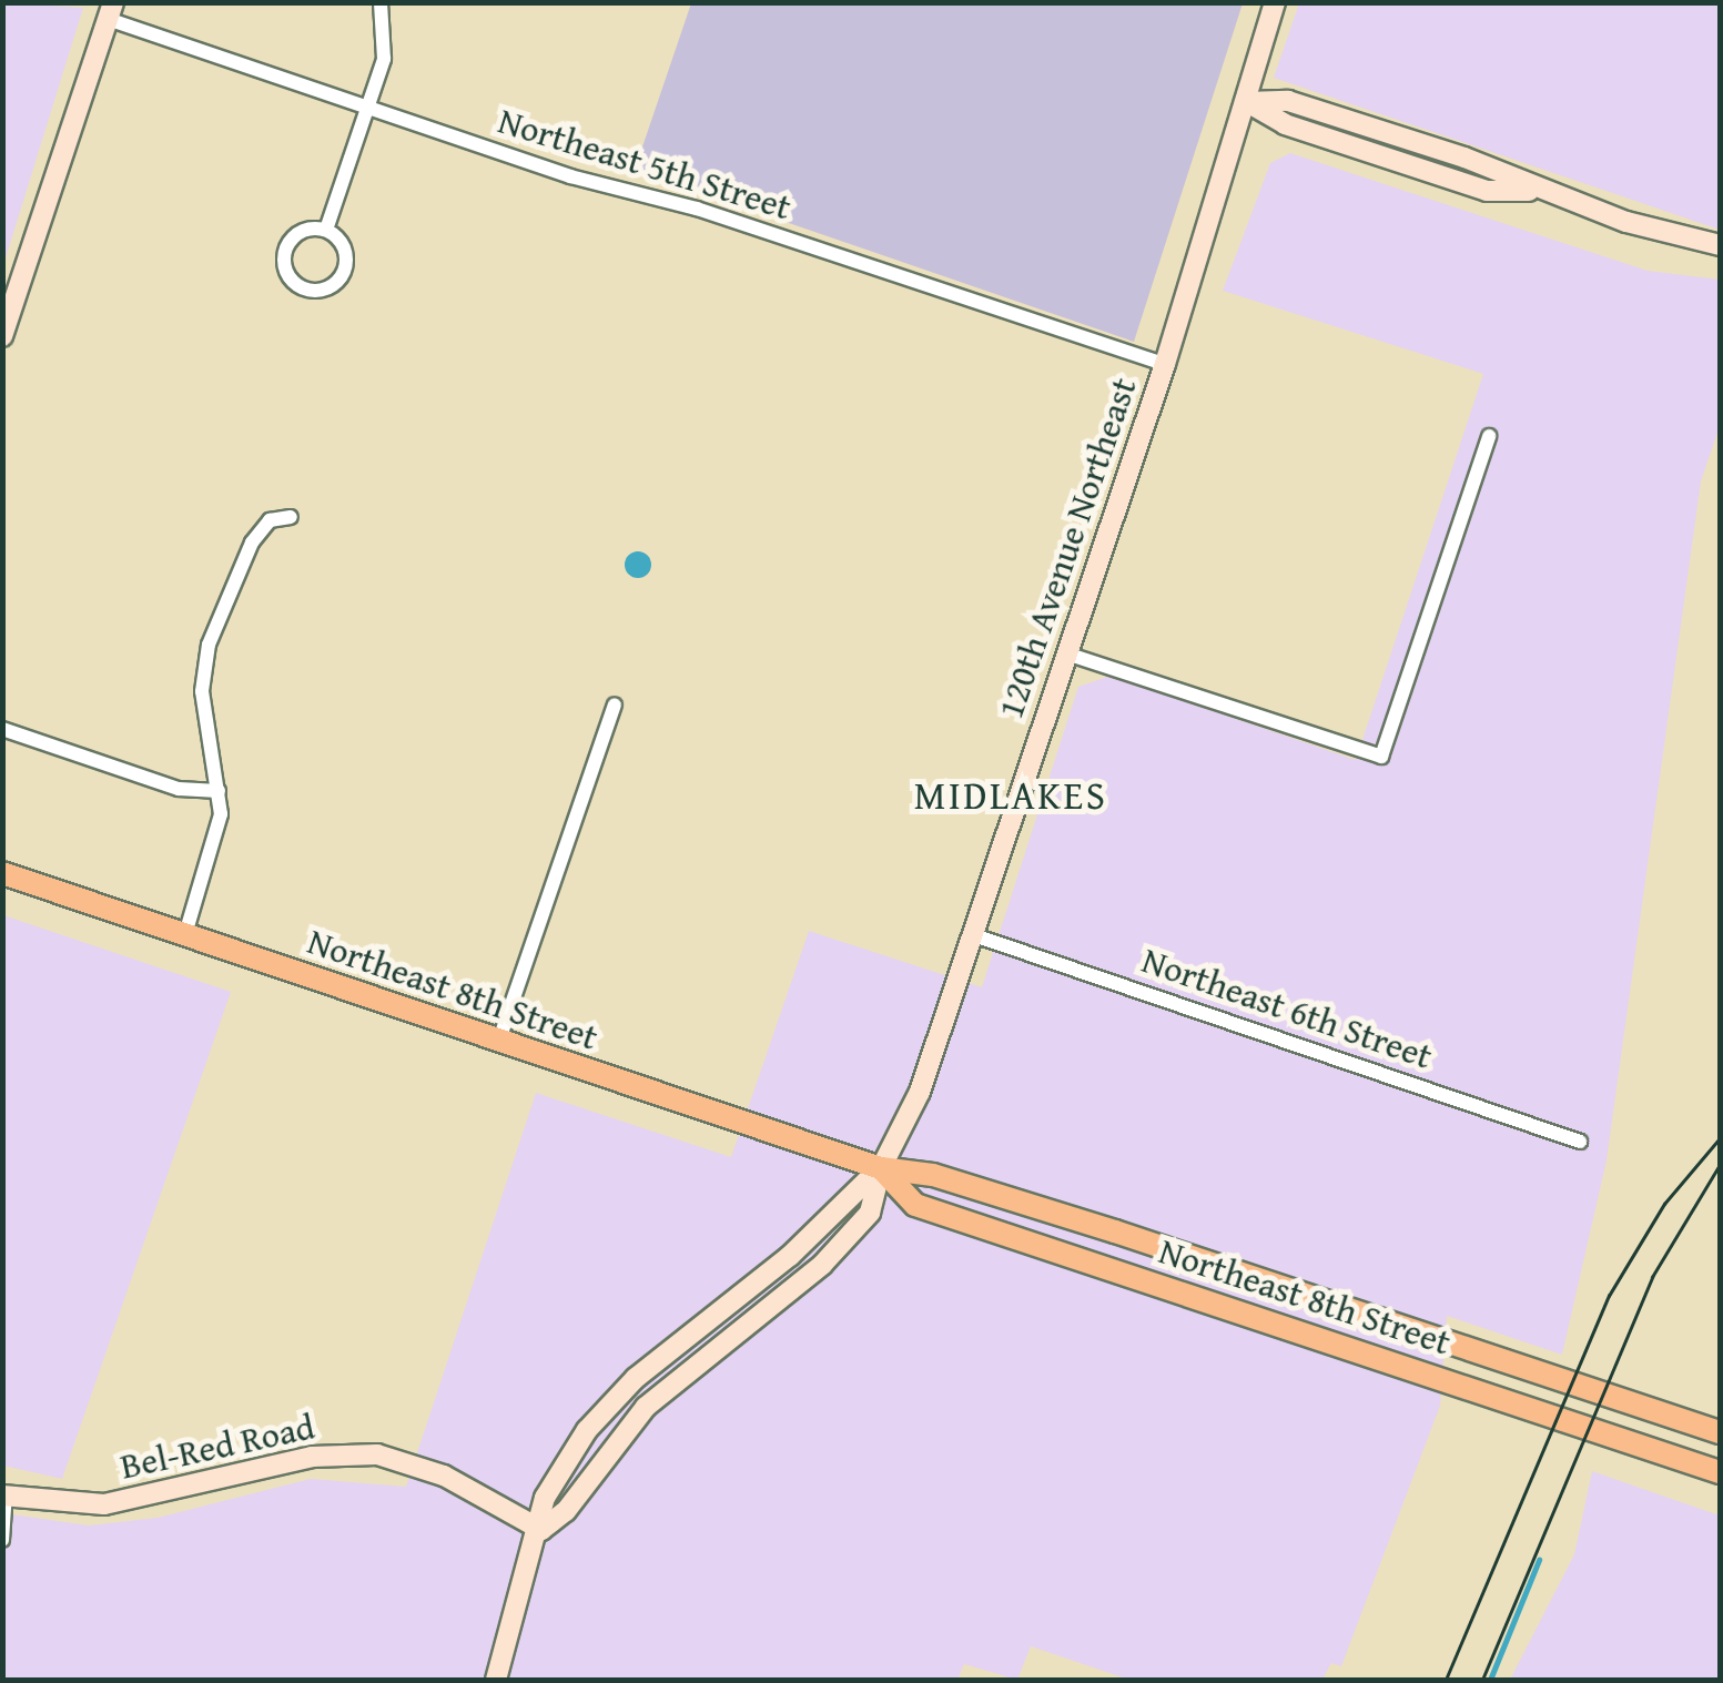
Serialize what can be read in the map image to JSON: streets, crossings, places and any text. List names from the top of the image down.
{
  "streets": {
    "main road": ["120th Avenue Northeast", "Northeast 8th Street", "Bel-Red Road"],
    "street": ["Northeast 5th Street", "Northeast 6th Street"]
  },
  "crossings": [
    ["Northeast 5th Street", "120th Avenue Northeast"],
    ["120th Avenue Northeast", "Northeast 8th Street"],
    ["120th Avenue Northeast", "Northeast 6th Street"],
    ["120th Avenue Northeast", "Bel-Red Road"]
  ],
  "districts": ["MIDLAKES"]
}
